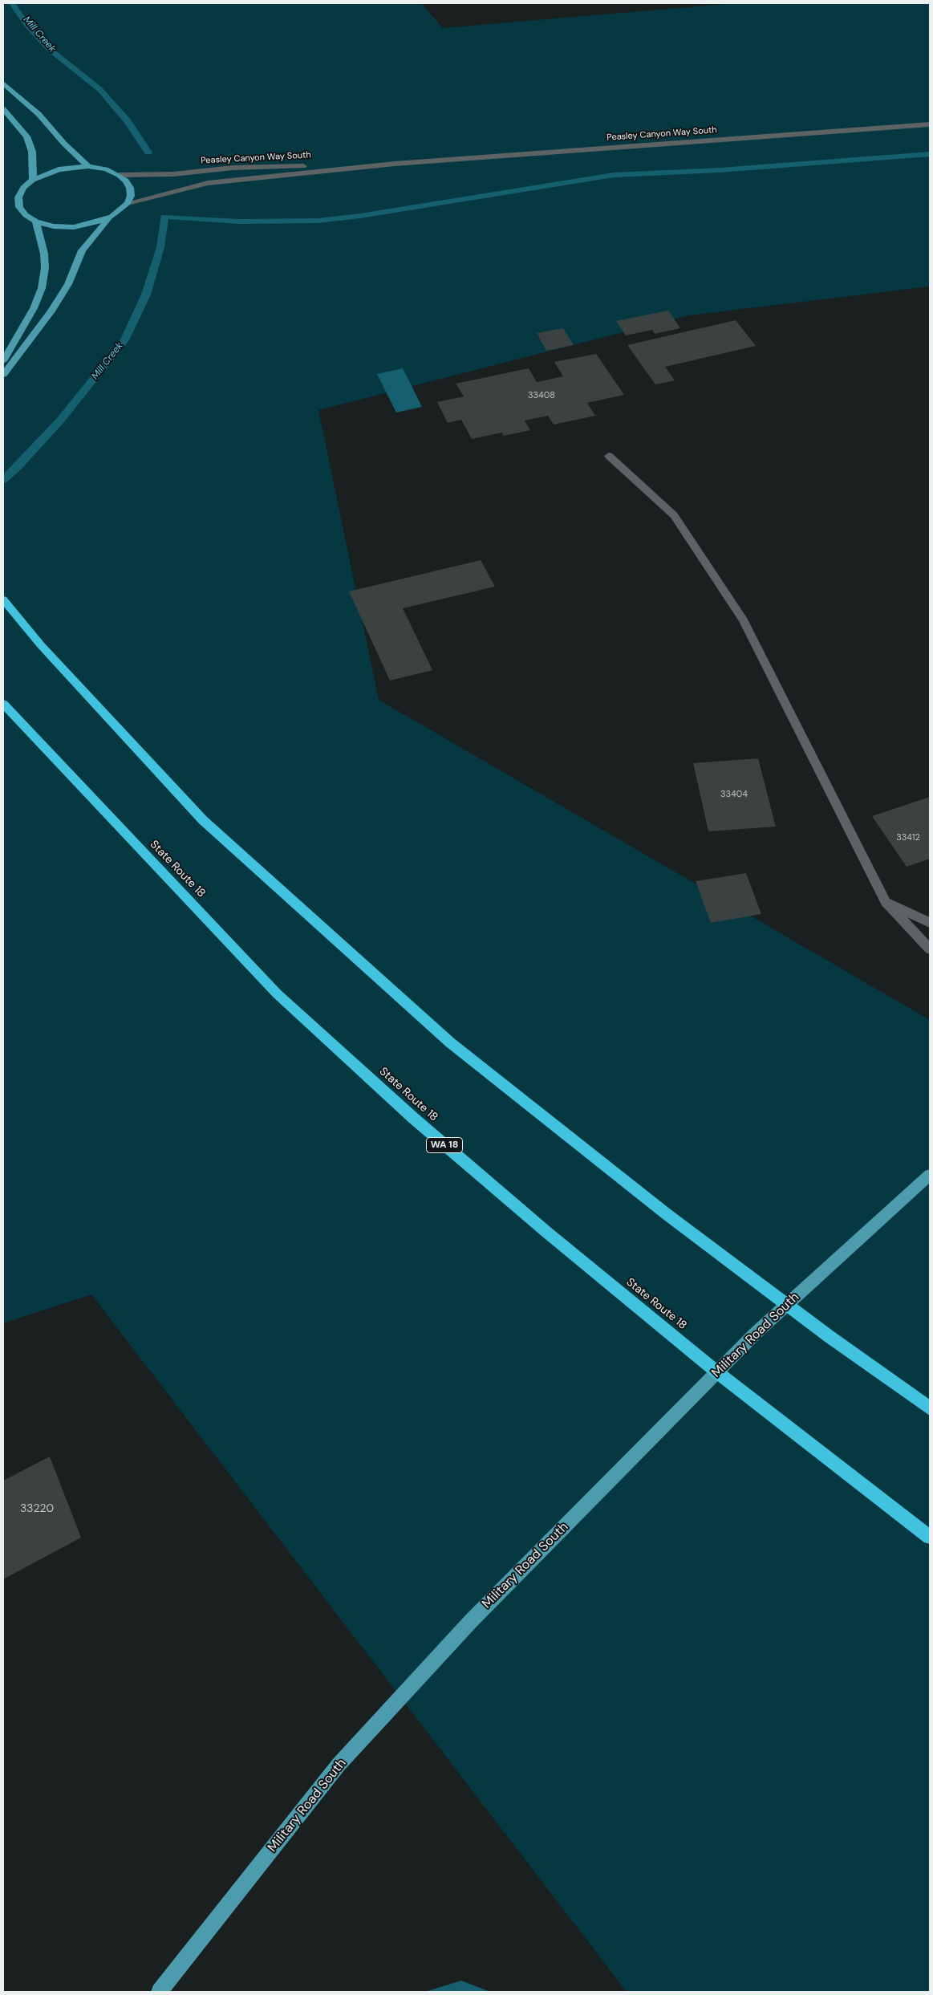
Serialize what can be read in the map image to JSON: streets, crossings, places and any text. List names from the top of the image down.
{
  "streets": {
    "highway": ["State Route 18", "WA 18"],
    "main road": ["Military Road South"],
    "street": ["Peasley Canyon Way South"]
  },
  "water": ["Mill Creek"],
  "house_numbers": [
    "33408",
    "33404",
    "33412",
    "33220"
  ]
}
